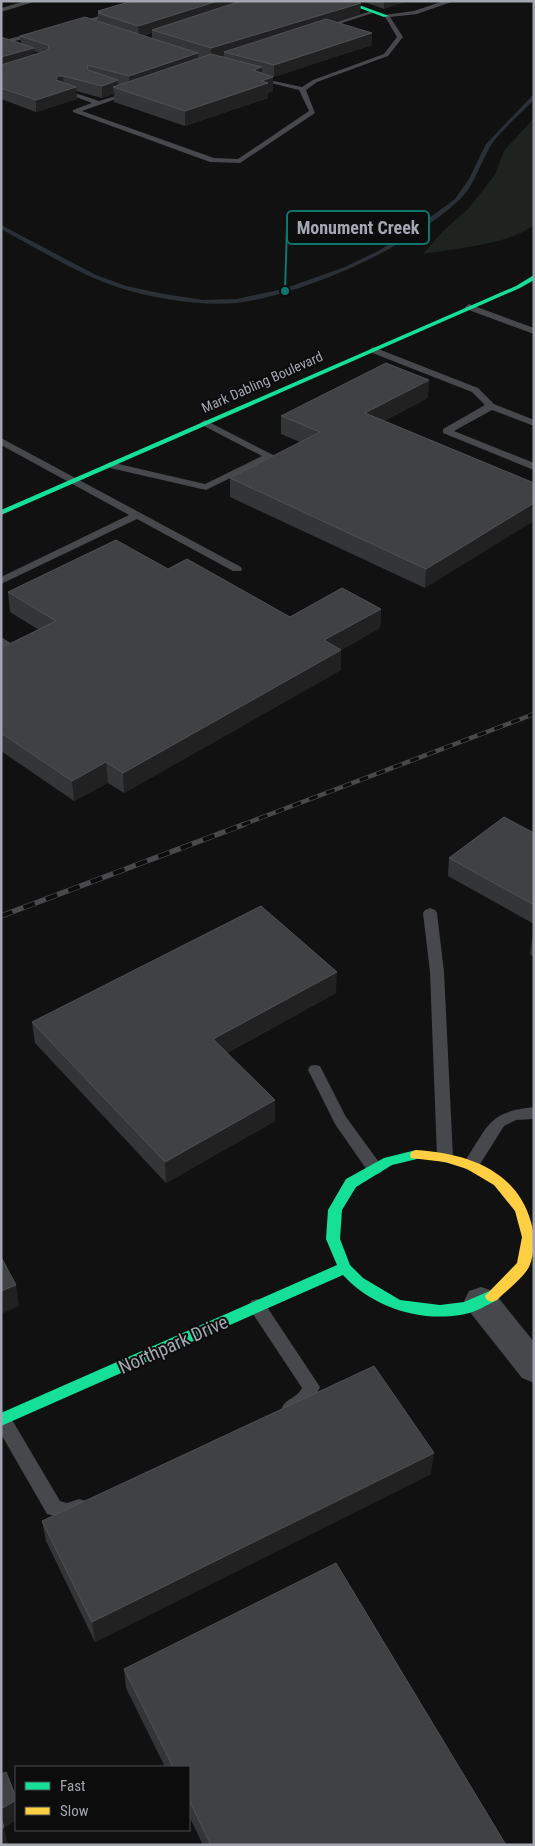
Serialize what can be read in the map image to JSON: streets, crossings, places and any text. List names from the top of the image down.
{
  "streets": {
    "street": ["Mark Dabling Boulevard", "Northpark Drive"]
  },
  "places": ["Monument Creek"],
  "legend": ["Fast", "Slow"]
}
